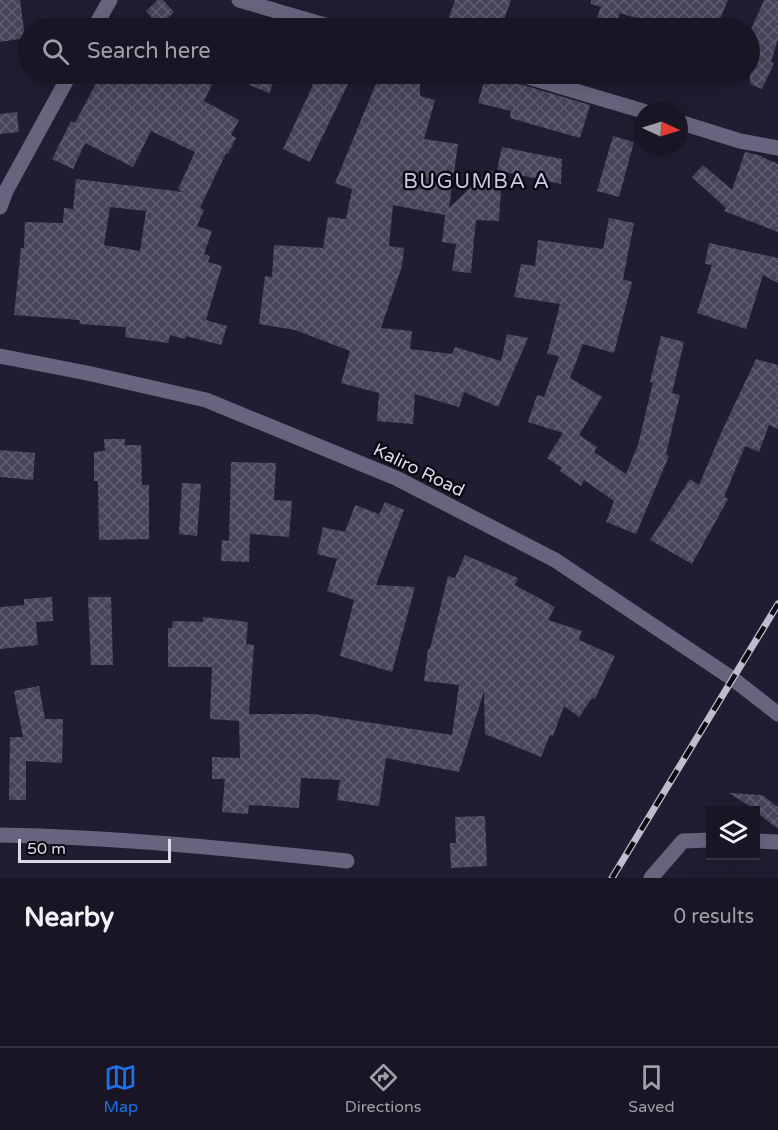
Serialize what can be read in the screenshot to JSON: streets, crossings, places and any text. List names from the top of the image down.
{
  "streets": {
    "street": ["Kaliro Road"]
  },
  "districts": ["BUGUMBA A"],
  "scale_bar": "50 m",
  "north": "right",
  "page": {
    "search": "Search here",
    "scale": "50 m",
    "heading": ["Nearby", "0 results"],
    "nav": ["Map", "Directions", "Saved"]
  }
}
